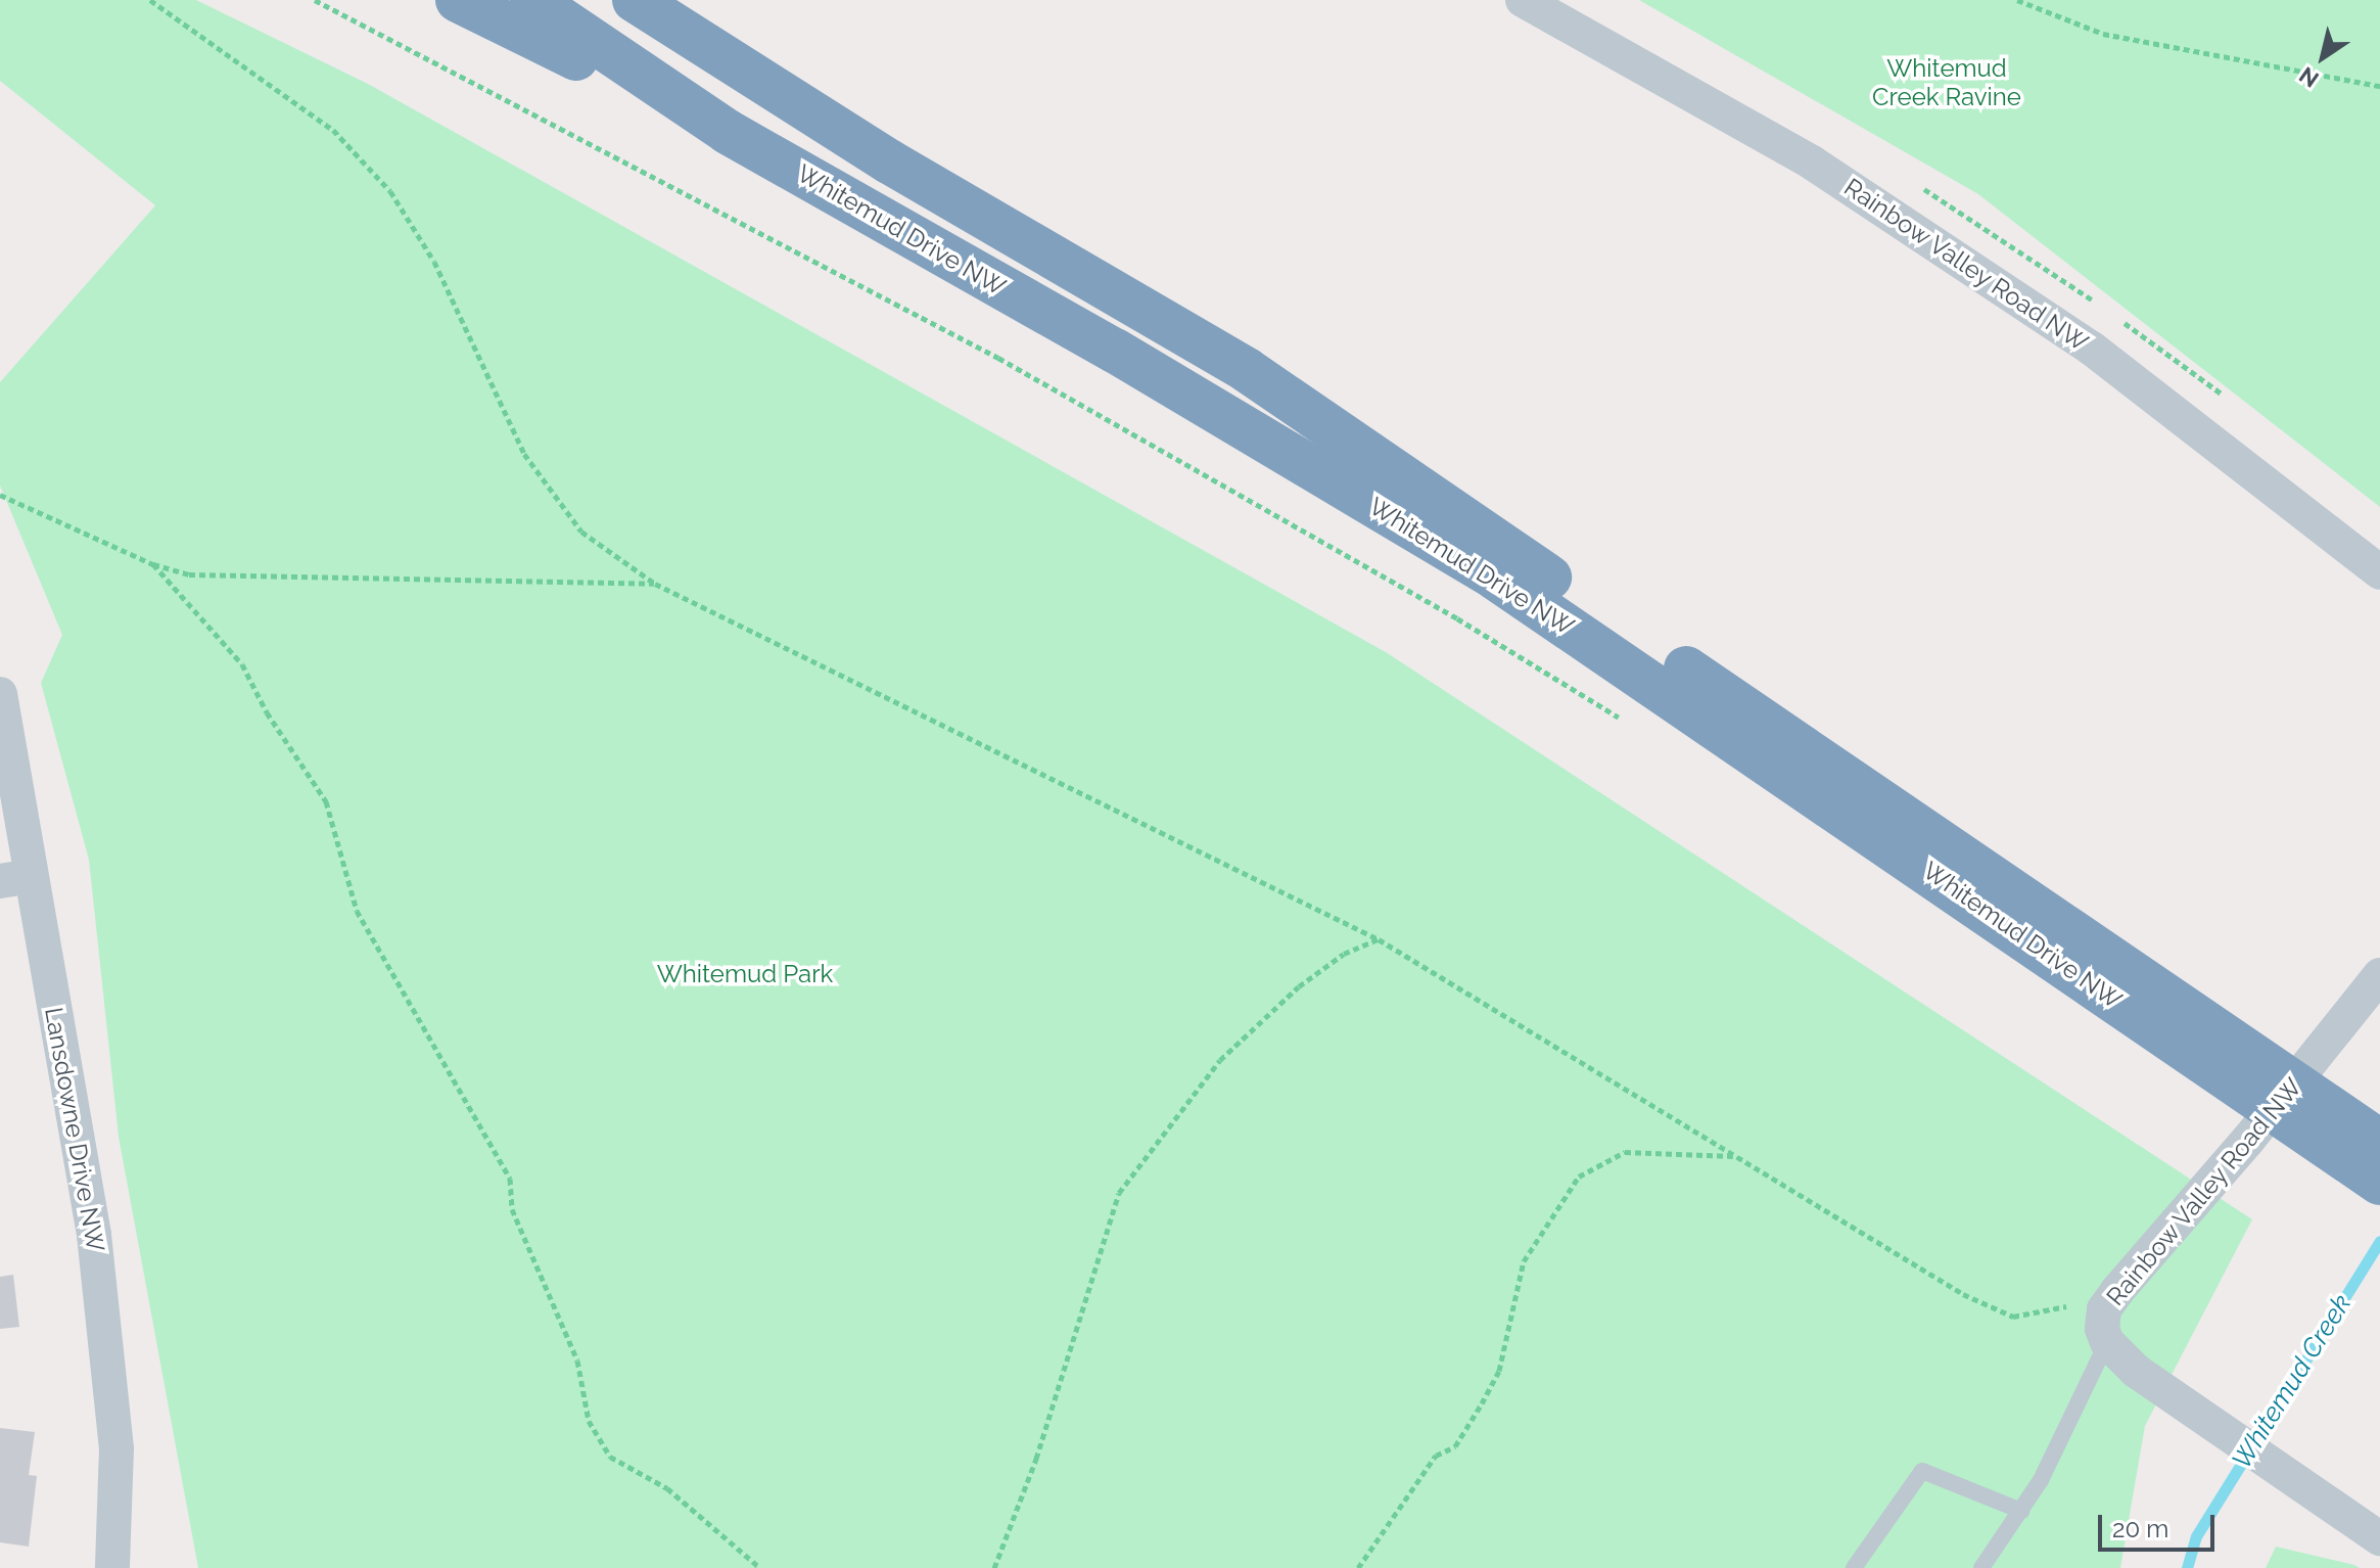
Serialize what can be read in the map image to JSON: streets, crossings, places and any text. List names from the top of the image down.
{
  "streets": {
    "highway": ["Whitemud Drive NW"],
    "street": ["Rainbow Valley Road NW", "Lansdowne Drive NW"]
  },
  "water": ["Whitemud Creek"],
  "parks": ["Whitemud Creek Ravine", "Whitemud Park"],
  "scale_bar": "20 m",
  "north": "bottom left"
}
